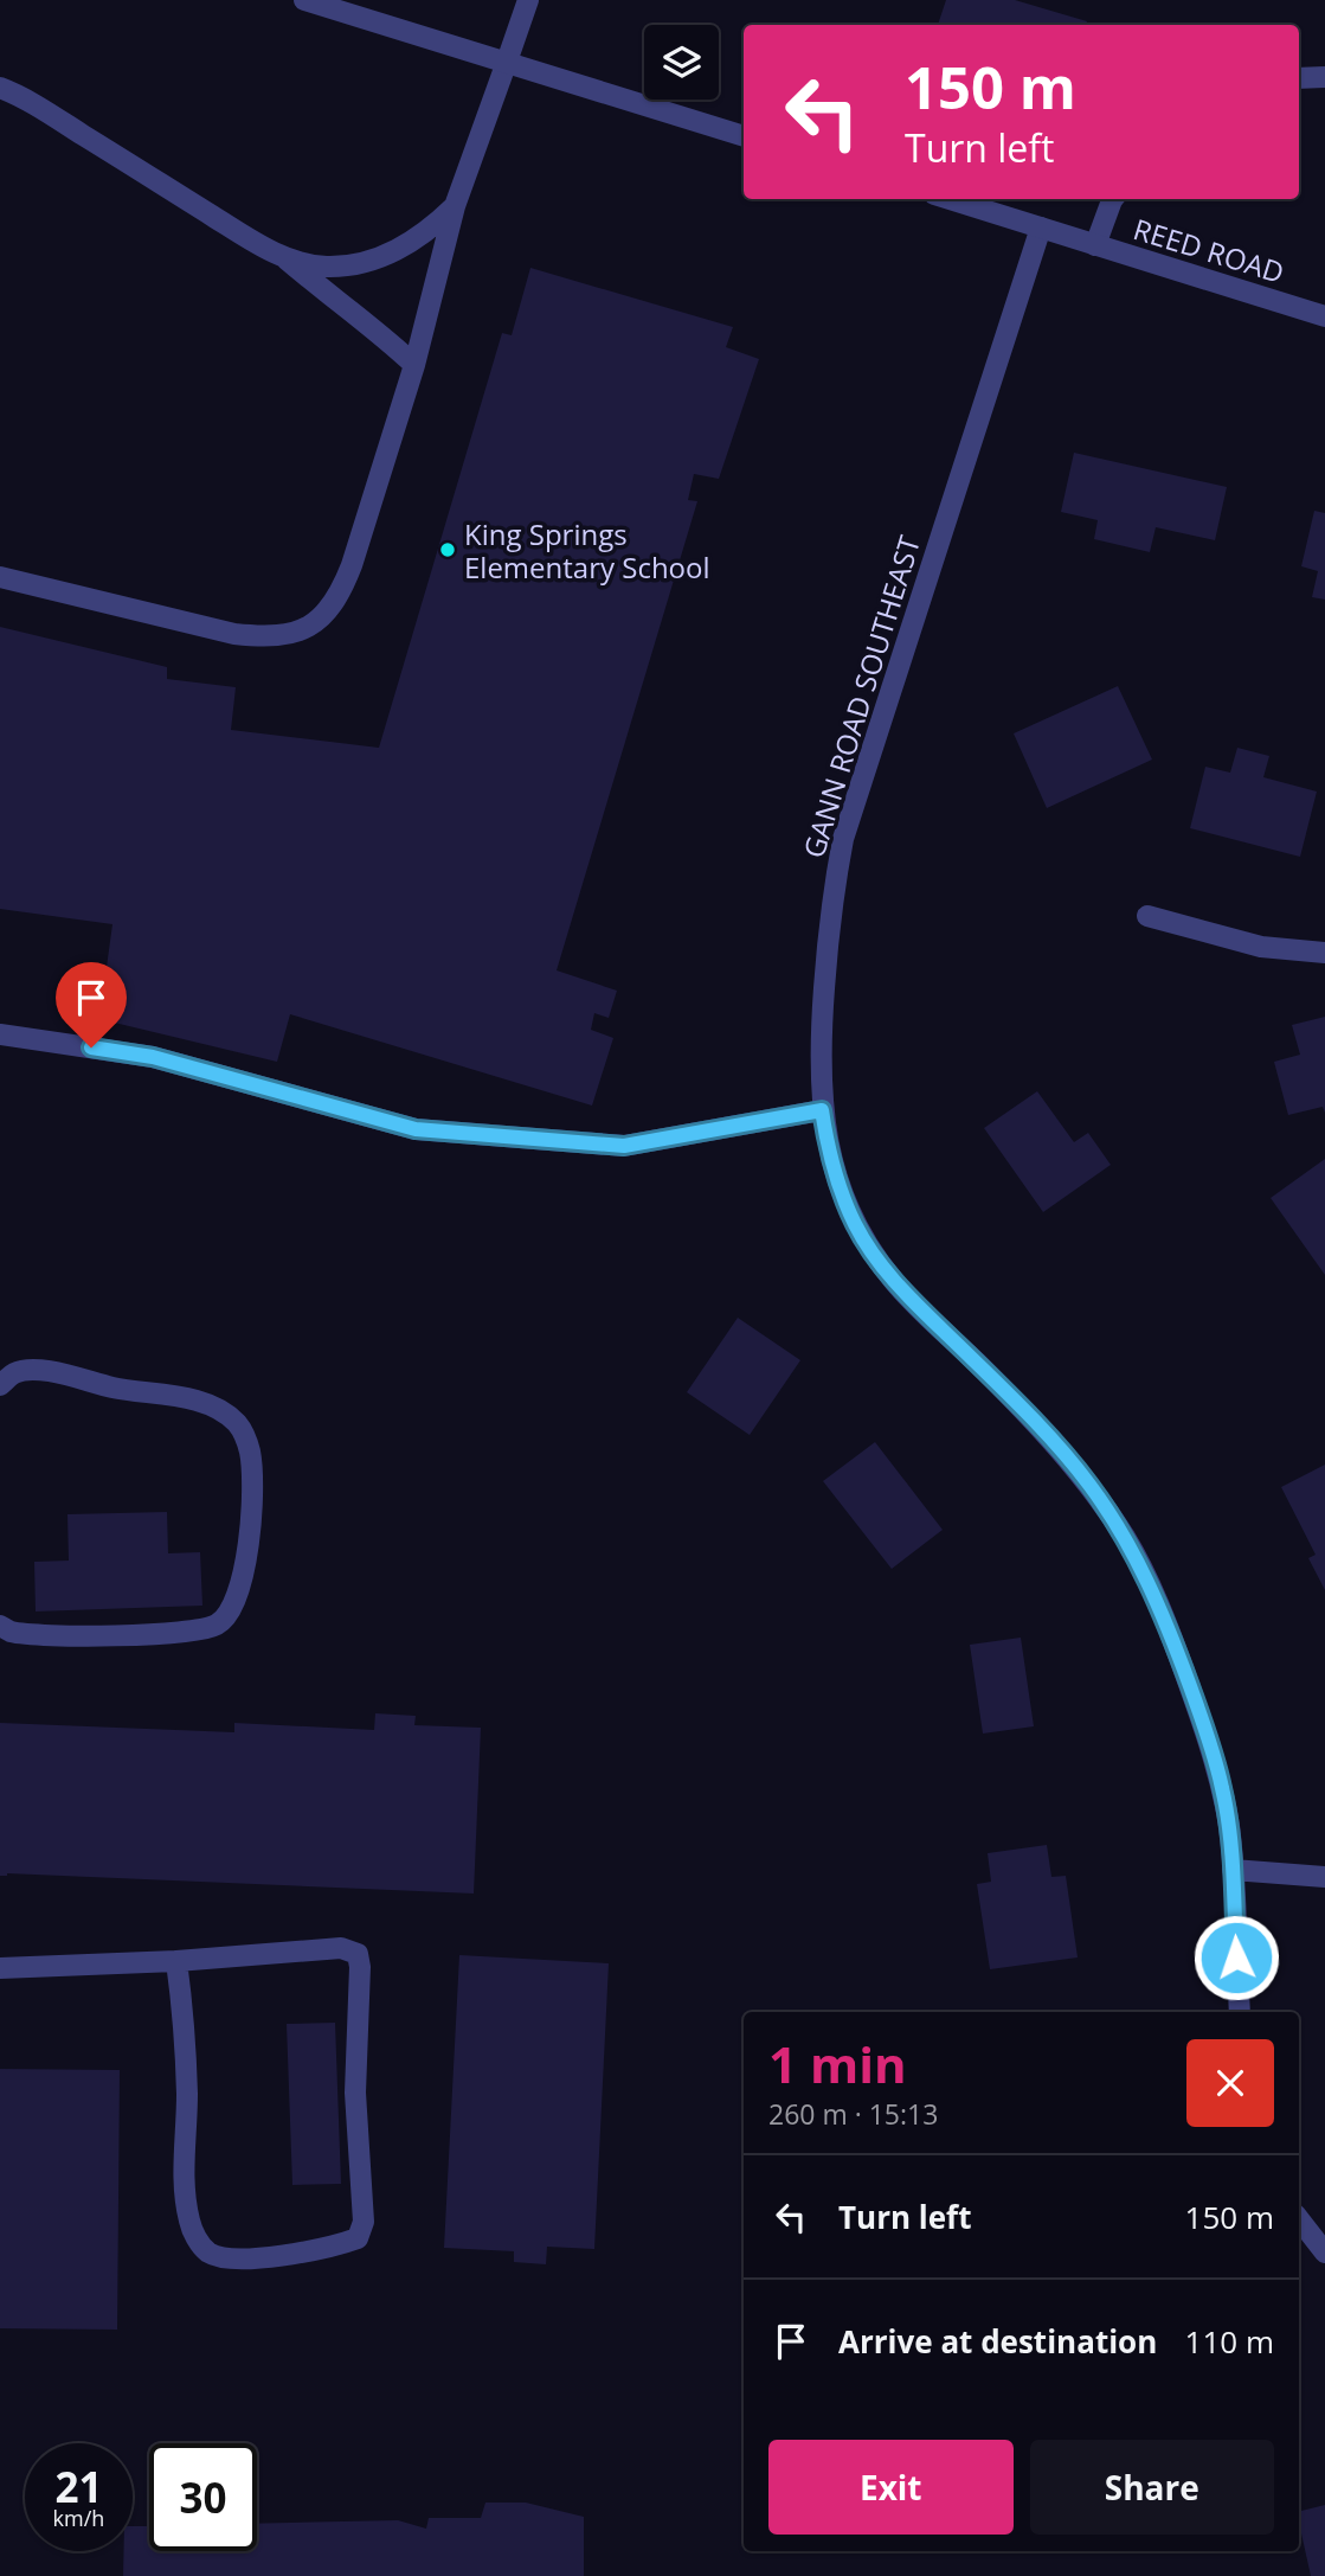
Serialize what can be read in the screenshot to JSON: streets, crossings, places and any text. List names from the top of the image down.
{
  "streets": {
    "street": ["REED ROAD", "GANN ROAD SOUTHEAST"]
  },
  "crossings": [
    ["REED ROAD", "GANN ROAD SOUTHEAST"]
  ],
  "places": ["King Springs Elementary School"],
  "page": {
    "turn": ["150 m", "Turn left"],
    "heading": ["1 min", "260 m · 15:13"],
    "list": [
      {
        "name": "Turn left",
        "value": "150 m"
      },
      {
        "name": "Arrive at destination",
        "value": "110 m"
      }
    ],
    "buttons": ["Exit", "Share"],
    "speed": "21 km/h",
    "limit": "30"
  }
}
